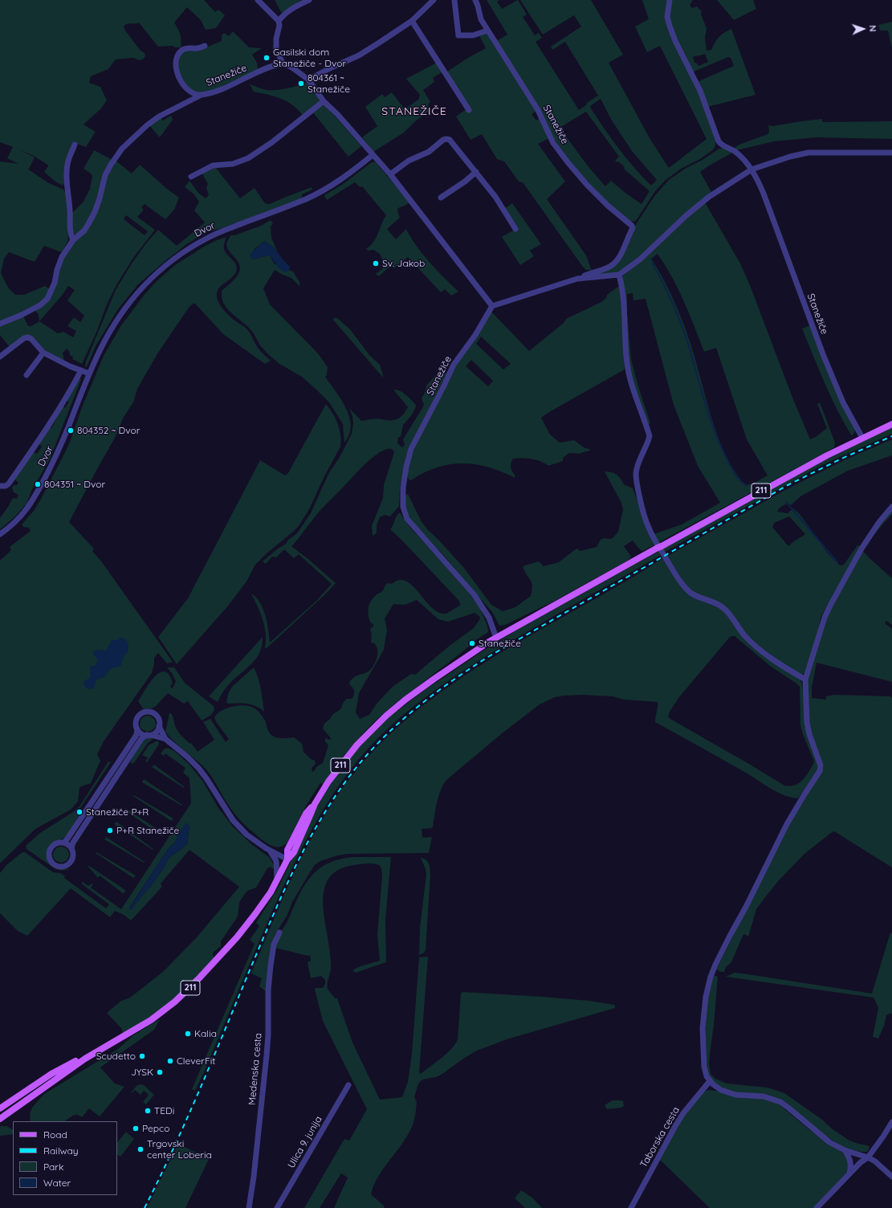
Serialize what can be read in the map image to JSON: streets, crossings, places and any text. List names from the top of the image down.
{
  "streets": {
    "main road": ["211"],
    "street": [
      "Stanežiče",
      "Dvor",
      "Medenska cesta",
      "Taborska cesta",
      "Ulica 9. junija"
    ]
  },
  "crossings": [
    ["Stanežiče", "211"]
  ],
  "districts": ["STANEŽIČE"],
  "places": [
    "Gasilski dom Stanežiče - Dvor",
    "804361 ~ Stanežiče",
    "Sv. Jakob",
    "804352 ~ Dvor",
    "804351 ~ Dvor",
    "Stanežiče",
    "Stanežiče P+R",
    "P+R Stanežiče",
    "Kalia",
    "Scudetto",
    "CleverFit",
    "JYSK",
    "TEDi",
    "Pepco",
    "Trgovski center Loberia"
  ],
  "legend": [
    "Road",
    "Railway",
    "Park",
    "Water"
  ],
  "north": "right"
}
